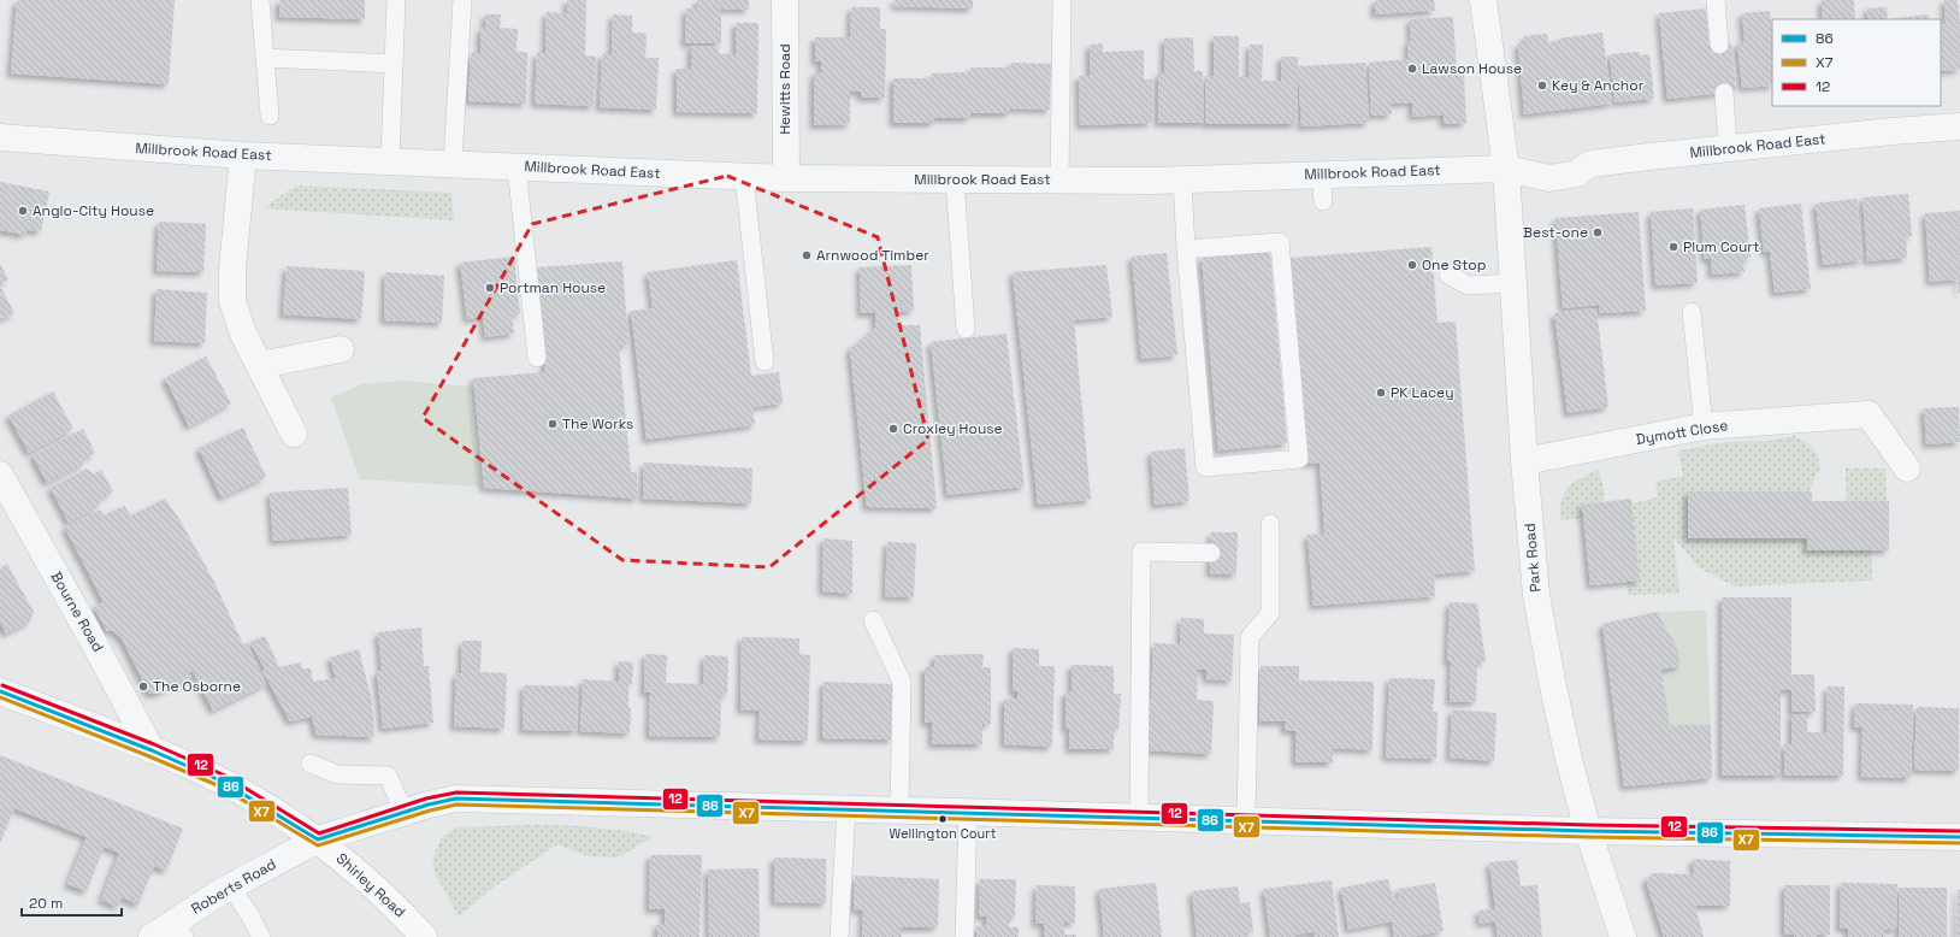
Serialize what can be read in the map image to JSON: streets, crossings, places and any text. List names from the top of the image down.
{
  "streets": {
    "main road": ["Shirley Road"],
    "street": [
      "Hewitts Road",
      "Millbrook Road East",
      "Dymott Close",
      "Park Road",
      "Bourne Road",
      "Roberts Road"
    ]
  },
  "crossings": [
    ["Hewitts Road", "Millbrook Road East"],
    ["Millbrook Road East", "Park Road"],
    ["Dymott Close", "Park Road"],
    ["Park Road", "Roberts Road"],
    ["Bourne Road", "Shirley Road"],
    ["Shirley Road", "Roberts Road"]
  ],
  "places": [
    "Lawson House",
    "Key & Anchor",
    "Anglo-City House",
    "Best-one",
    "Plum Court",
    "Arnwood Timber",
    "One Stop",
    "Portman House",
    "PK Lacey",
    "The Works",
    "Croxley House",
    "The Osborne",
    "Wellington Court"
  ],
  "lines": ["transit line 12", "transit line 86", "transit line X7"],
  "legend": ["86", "X7", "12"],
  "scale_bar": "20 m"
}
